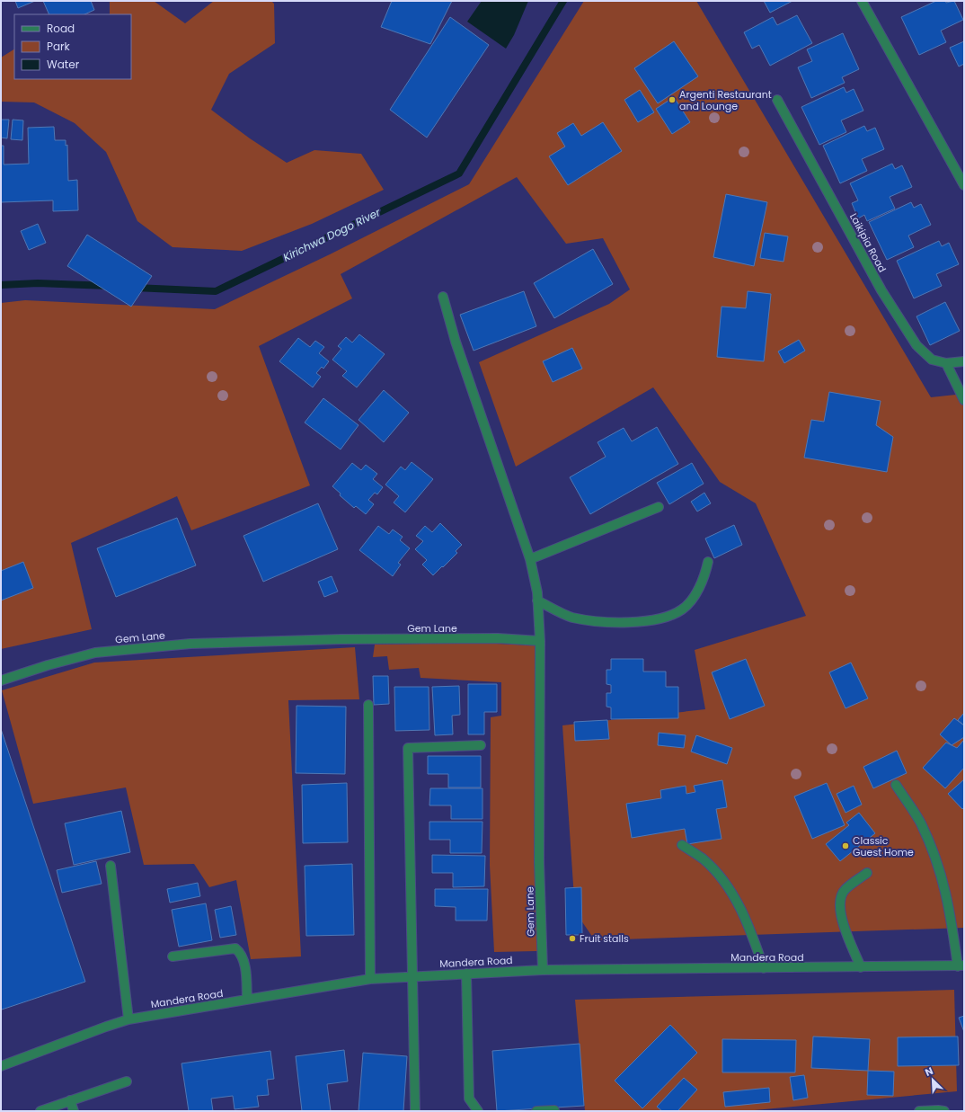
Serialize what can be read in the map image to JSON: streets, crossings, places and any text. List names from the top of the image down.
{
  "streets": {
    "street": ["Laikipia Road", "Gem Lane", "Mandera Road"]
  },
  "crossings": [
    ["Gem Lane", "Mandera Road"]
  ],
  "water": ["Kirichwa Dogo River"],
  "places": ["Argenti Restaurant and Lounge", "Classic Guest Home", "Fruit stalls"],
  "legend": ["Road", "Park", "Water"],
  "north": "top left"
}
